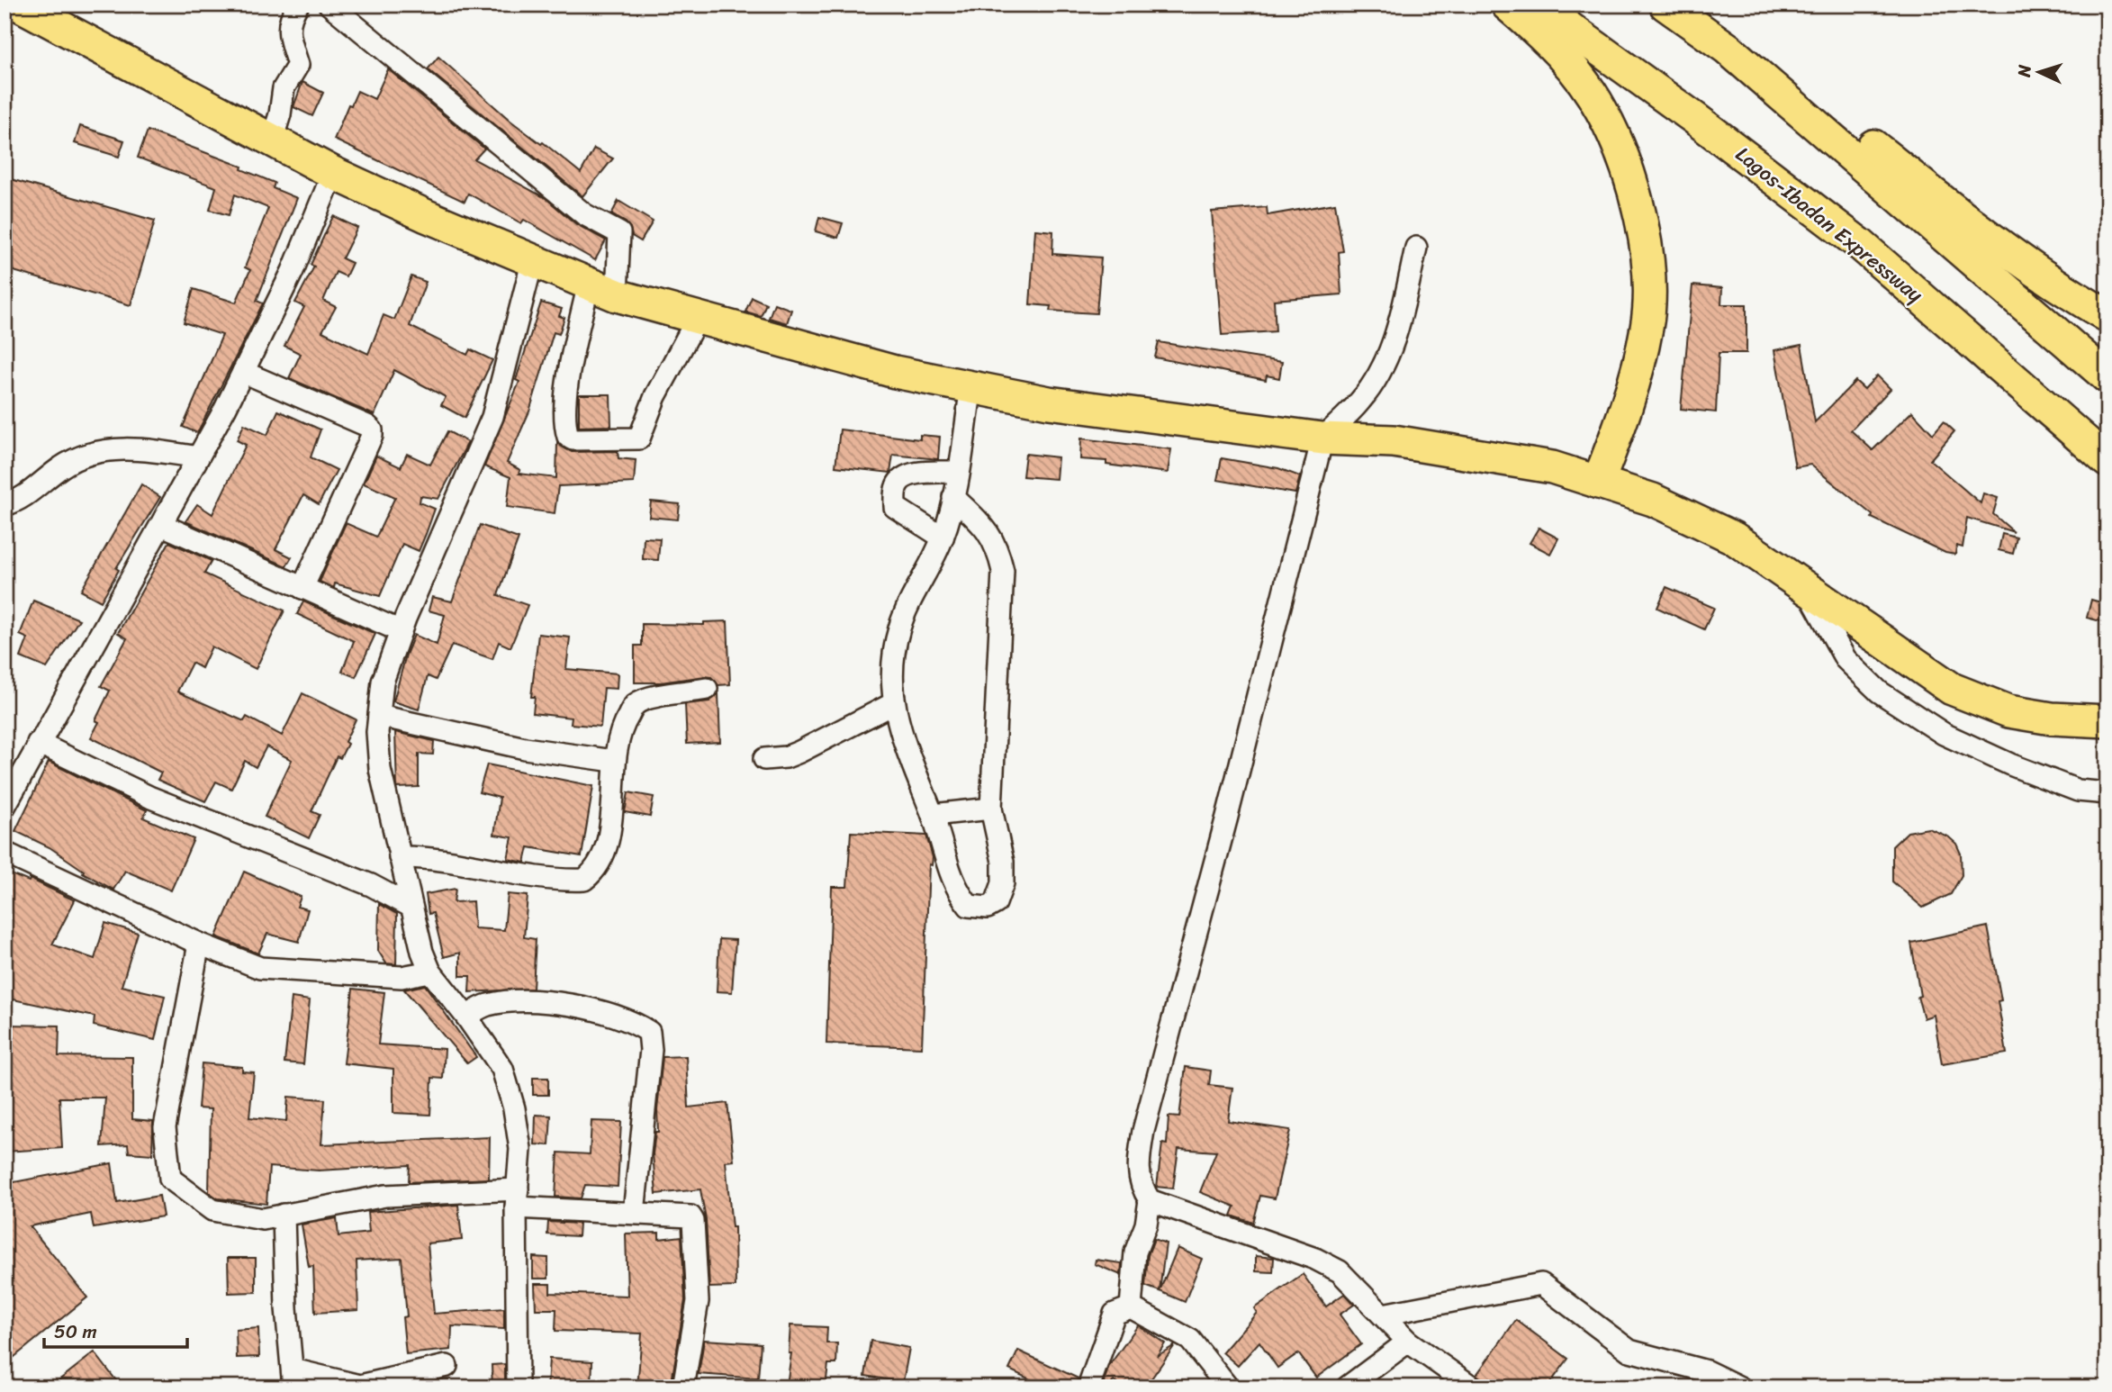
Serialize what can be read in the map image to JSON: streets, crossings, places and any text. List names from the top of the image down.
{
  "streets": {
    "highway": ["Lagos-Ibadan Expressway"]
  },
  "scale_bar": "50 m",
  "north": "left"
}
